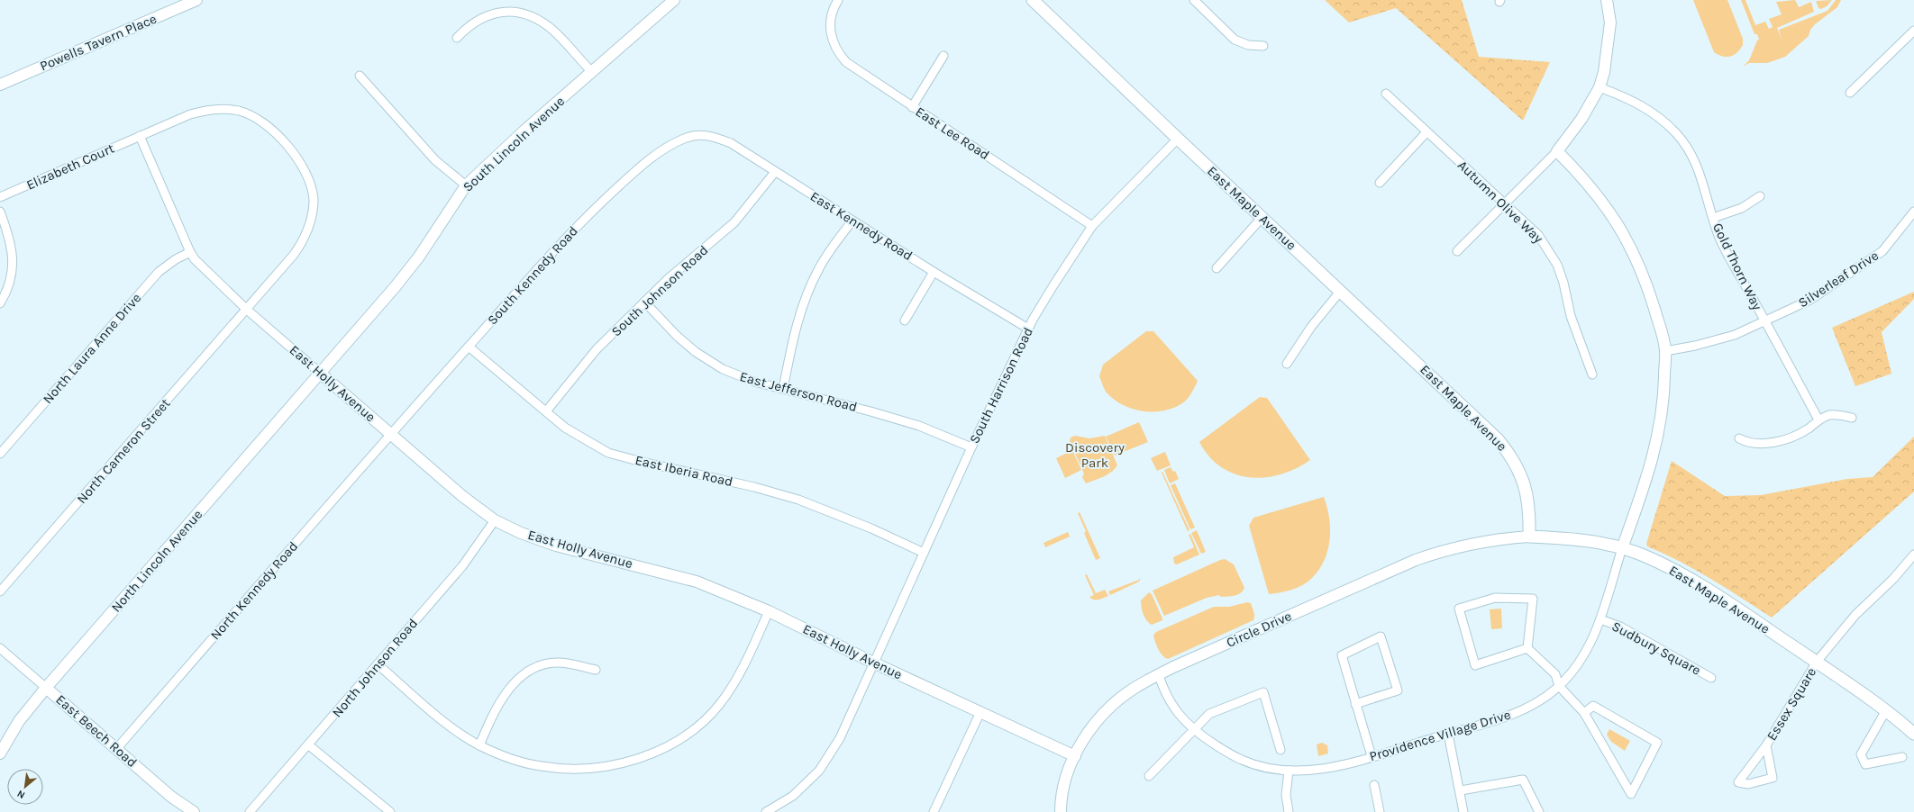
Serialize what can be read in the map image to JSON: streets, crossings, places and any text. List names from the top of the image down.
{
  "streets": {
    "main road": ["East Maple Avenue"],
    "street": [
      "Powells Tavern Place",
      "East Lee Road",
      "South Lincoln Avenue",
      "Elizabeth Court",
      "Autumn Olive Way",
      "East Kennedy Road",
      "Gold Thorn Way",
      "South Kennedy Road",
      "Silverleaf Drive",
      "South Johnson Road",
      "North Laura Anne Drive",
      "East Holly Avenue",
      "South Harrison Road",
      "East Jefferson Road",
      "North Cameron Street",
      "East Iberia Road",
      "North Lincoln Avenue",
      "North Kennedy Road",
      "Circle Drive",
      "Sudbury Square",
      "North Johnson Road",
      "Essex Square",
      "East Beech Road",
      "Providence Village Drive"
    ]
  },
  "crossings": [
    ["East Lee Road", "South Harrison Road"],
    ["South Lincoln Avenue", "East Holly Avenue"],
    ["South Lincoln Avenue", "North Lincoln Avenue"],
    ["Elizabeth Court", "East Holly Avenue"],
    ["Elizabeth Court", "North Cameron Street"],
    ["East Maple Avenue", "South Harrison Road"],
    ["East Maple Avenue", "Circle Drive"],
    ["East Maple Avenue", "Essex Square"],
    ["East Maple Avenue", "Providence Village Drive"],
    ["East Kennedy Road", "South Kennedy Road"],
    ["East Kennedy Road", "South Johnson Road"],
    ["East Kennedy Road", "South Harrison Road"],
    ["Gold Thorn Way", "Silverleaf Drive"],
    ["South Kennedy Road", "East Holly Avenue"],
    ["South Kennedy Road", "East Iberia Road"],
    ["South Kennedy Road", "North Kennedy Road"],
    ["South Johnson Road", "East Jefferson Road"],
    ["South Johnson Road", "East Iberia Road"],
    ["North Laura Anne Drive", "East Holly Avenue"],
    ["East Holly Avenue", "South Harrison Road"],
    ["East Holly Avenue", "North Cameron Street"],
    ["East Holly Avenue", "North Lincoln Avenue"],
    ["East Holly Avenue", "North Kennedy Road"],
    ["East Holly Avenue", "Circle Drive"],
    ["East Holly Avenue", "North Johnson Road"],
    ["South Harrison Road", "East Jefferson Road"],
    ["South Harrison Road", "East Iberia Road"],
    ["North Lincoln Avenue", "East Beech Road"],
    ["North Kennedy Road", "East Beech Road"],
    ["Circle Drive", "Providence Village Drive"],
    ["Sudbury Square", "Providence Village Drive"]
  ],
  "parks": ["Discovery Park"],
  "north": "bottom left"
}
